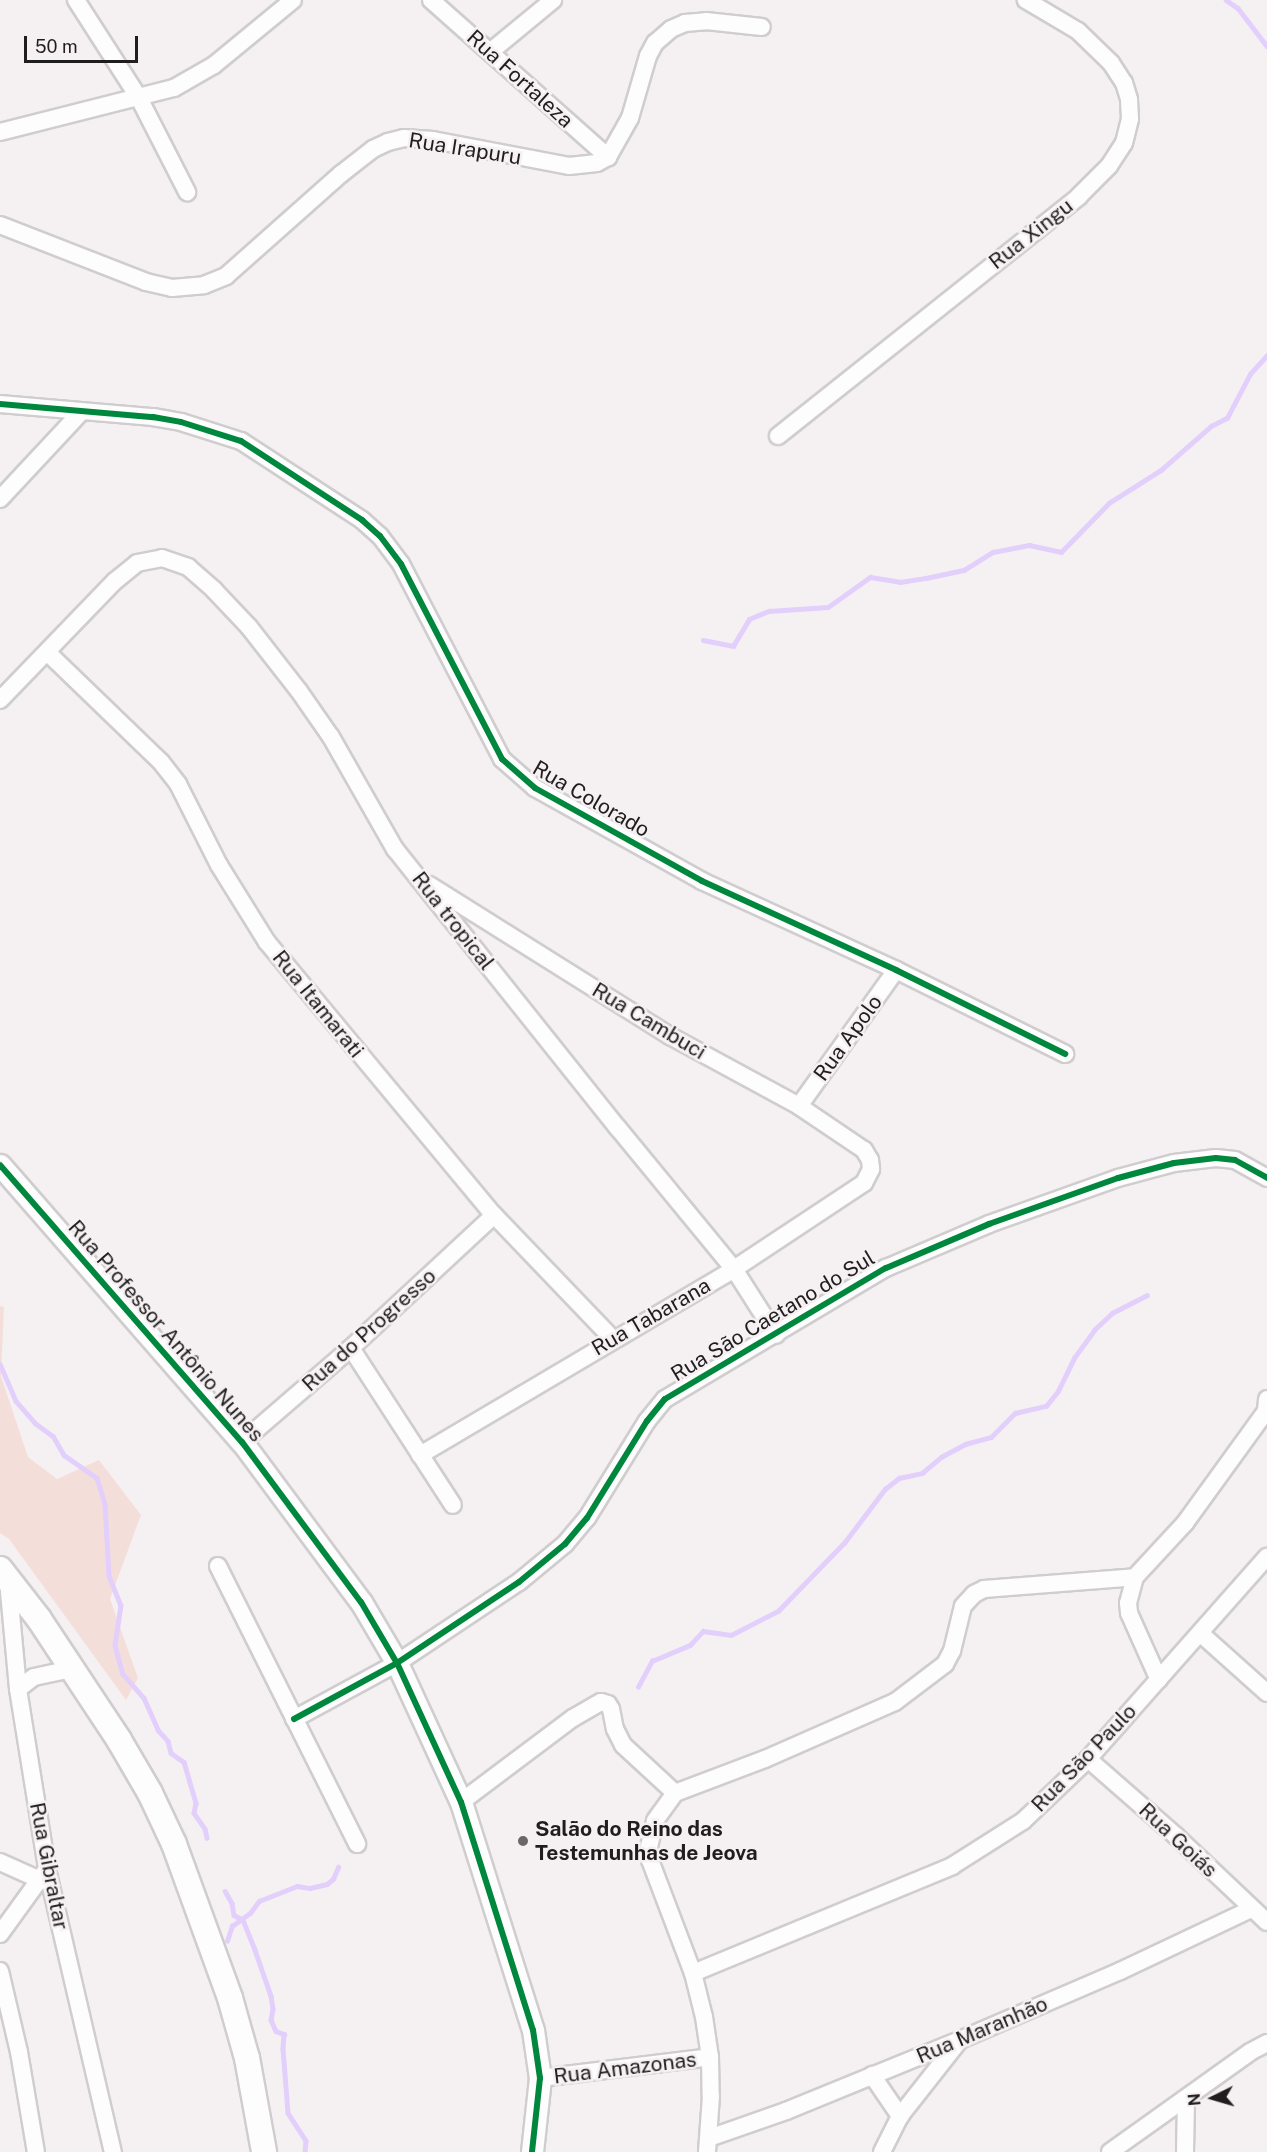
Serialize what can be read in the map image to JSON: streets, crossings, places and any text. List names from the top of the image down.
{
  "streets": {
    "street": [
      "Rua Fortaleza",
      "Rua Irapuru",
      "Rua Xingu",
      "Rua Colorado",
      "Rua tropical",
      "Rua Itamarati",
      "Rua Cambuci",
      "Rua Apolo",
      "Rua São Caetano do Sul",
      "Rua Tabarana",
      "Rua do Progresso",
      "Rua Professor Antônio Nunes",
      "Rua São Paulo",
      "Rua Goiás",
      "Rua Gibraltar",
      "Rua Maranhão",
      "Rua Amazonas"
    ]
  },
  "crossings": [
    ["Rua Fortaleza", "Rua Irapuru"],
    ["Rua Colorado", "Rua Apolo"],
    ["Rua tropical", "Rua Itamarati"],
    ["Rua tropical", "Rua Cambuci"],
    ["Rua tropical", "Rua São Caetano do Sul"],
    ["Rua tropical", "Rua Tabarana"],
    ["Rua Itamarati", "Rua Tabarana"],
    ["Rua Itamarati", "Rua do Progresso"],
    ["Rua Cambuci", "Rua Apolo"],
    ["Rua Cambuci", "Rua Tabarana"],
    ["Rua São Caetano do Sul", "Rua Professor Antônio Nunes"],
    ["Rua do Progresso", "Rua Professor Antônio Nunes"],
    ["Rua Professor Antônio Nunes", "Rua Amazonas"],
    ["Rua São Paulo", "Rua Goiás"],
    ["Rua São Paulo", "Rua Amazonas"],
    ["Rua Goiás", "Rua Maranhão"],
    ["Rua Maranhão", "Rua Amazonas"]
  ],
  "places": ["Salão do Reino das Testemunhas de Jeova"],
  "scale_bar": "50 m",
  "north": "left"
}
